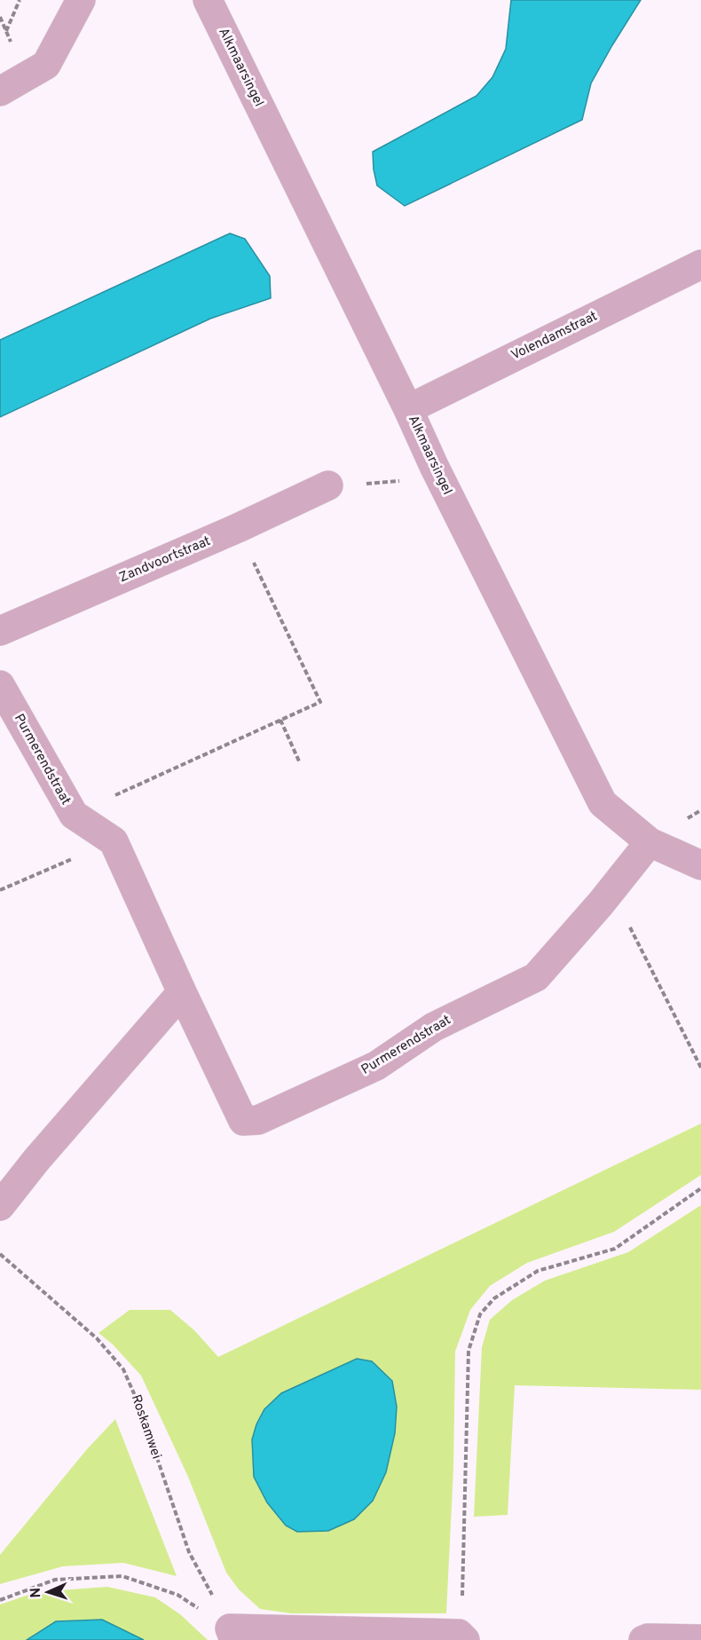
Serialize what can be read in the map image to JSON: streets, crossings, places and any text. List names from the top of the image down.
{
  "streets": {
    "street": [
      "Alkmaarsingel",
      "Volendamstraat",
      "Zandvoortstraat",
      "Purmerendstraat"
    ],
    "path": ["Roskamwei"]
  },
  "crossings": [
    ["Alkmaarsingel", "Volendamstraat"],
    ["Alkmaarsingel", "Purmerendstraat"]
  ],
  "north": "left"
}
